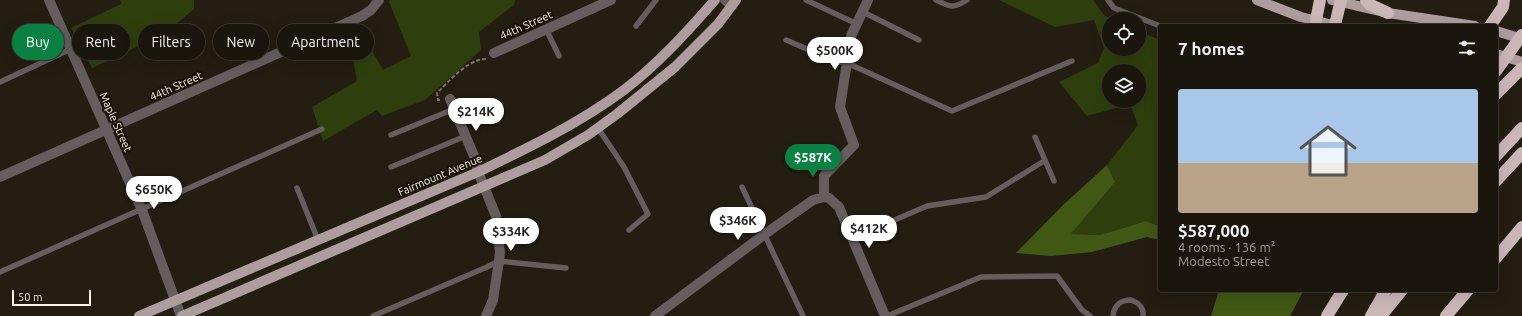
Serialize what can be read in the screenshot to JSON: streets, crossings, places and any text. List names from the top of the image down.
{
  "streets": {
    "main road": ["Fairmount Avenue"],
    "street": ["44th Street", "Maple Street"]
  },
  "crossings": [
    ["44th Street", "Maple Street"],
    ["Maple Street", "Fairmount Avenue"]
  ],
  "scale_bar": "50 m",
  "page": {
    "chip": [
      "Buy",
      "Rent",
      "Filters",
      "New",
      "Apartment"
    ],
    "heading": "7 homes",
    "price": [
      "$500K",
      "$214K",
      "$587K",
      "$650K",
      "$346K",
      "$412K",
      "$334K"
    ],
    "list": [
      {
        "name": "$587,000",
        "note": "4 rooms · 136 m² · Modesto Street"
      }
    ],
    "scale": "50 m"
  }
}
